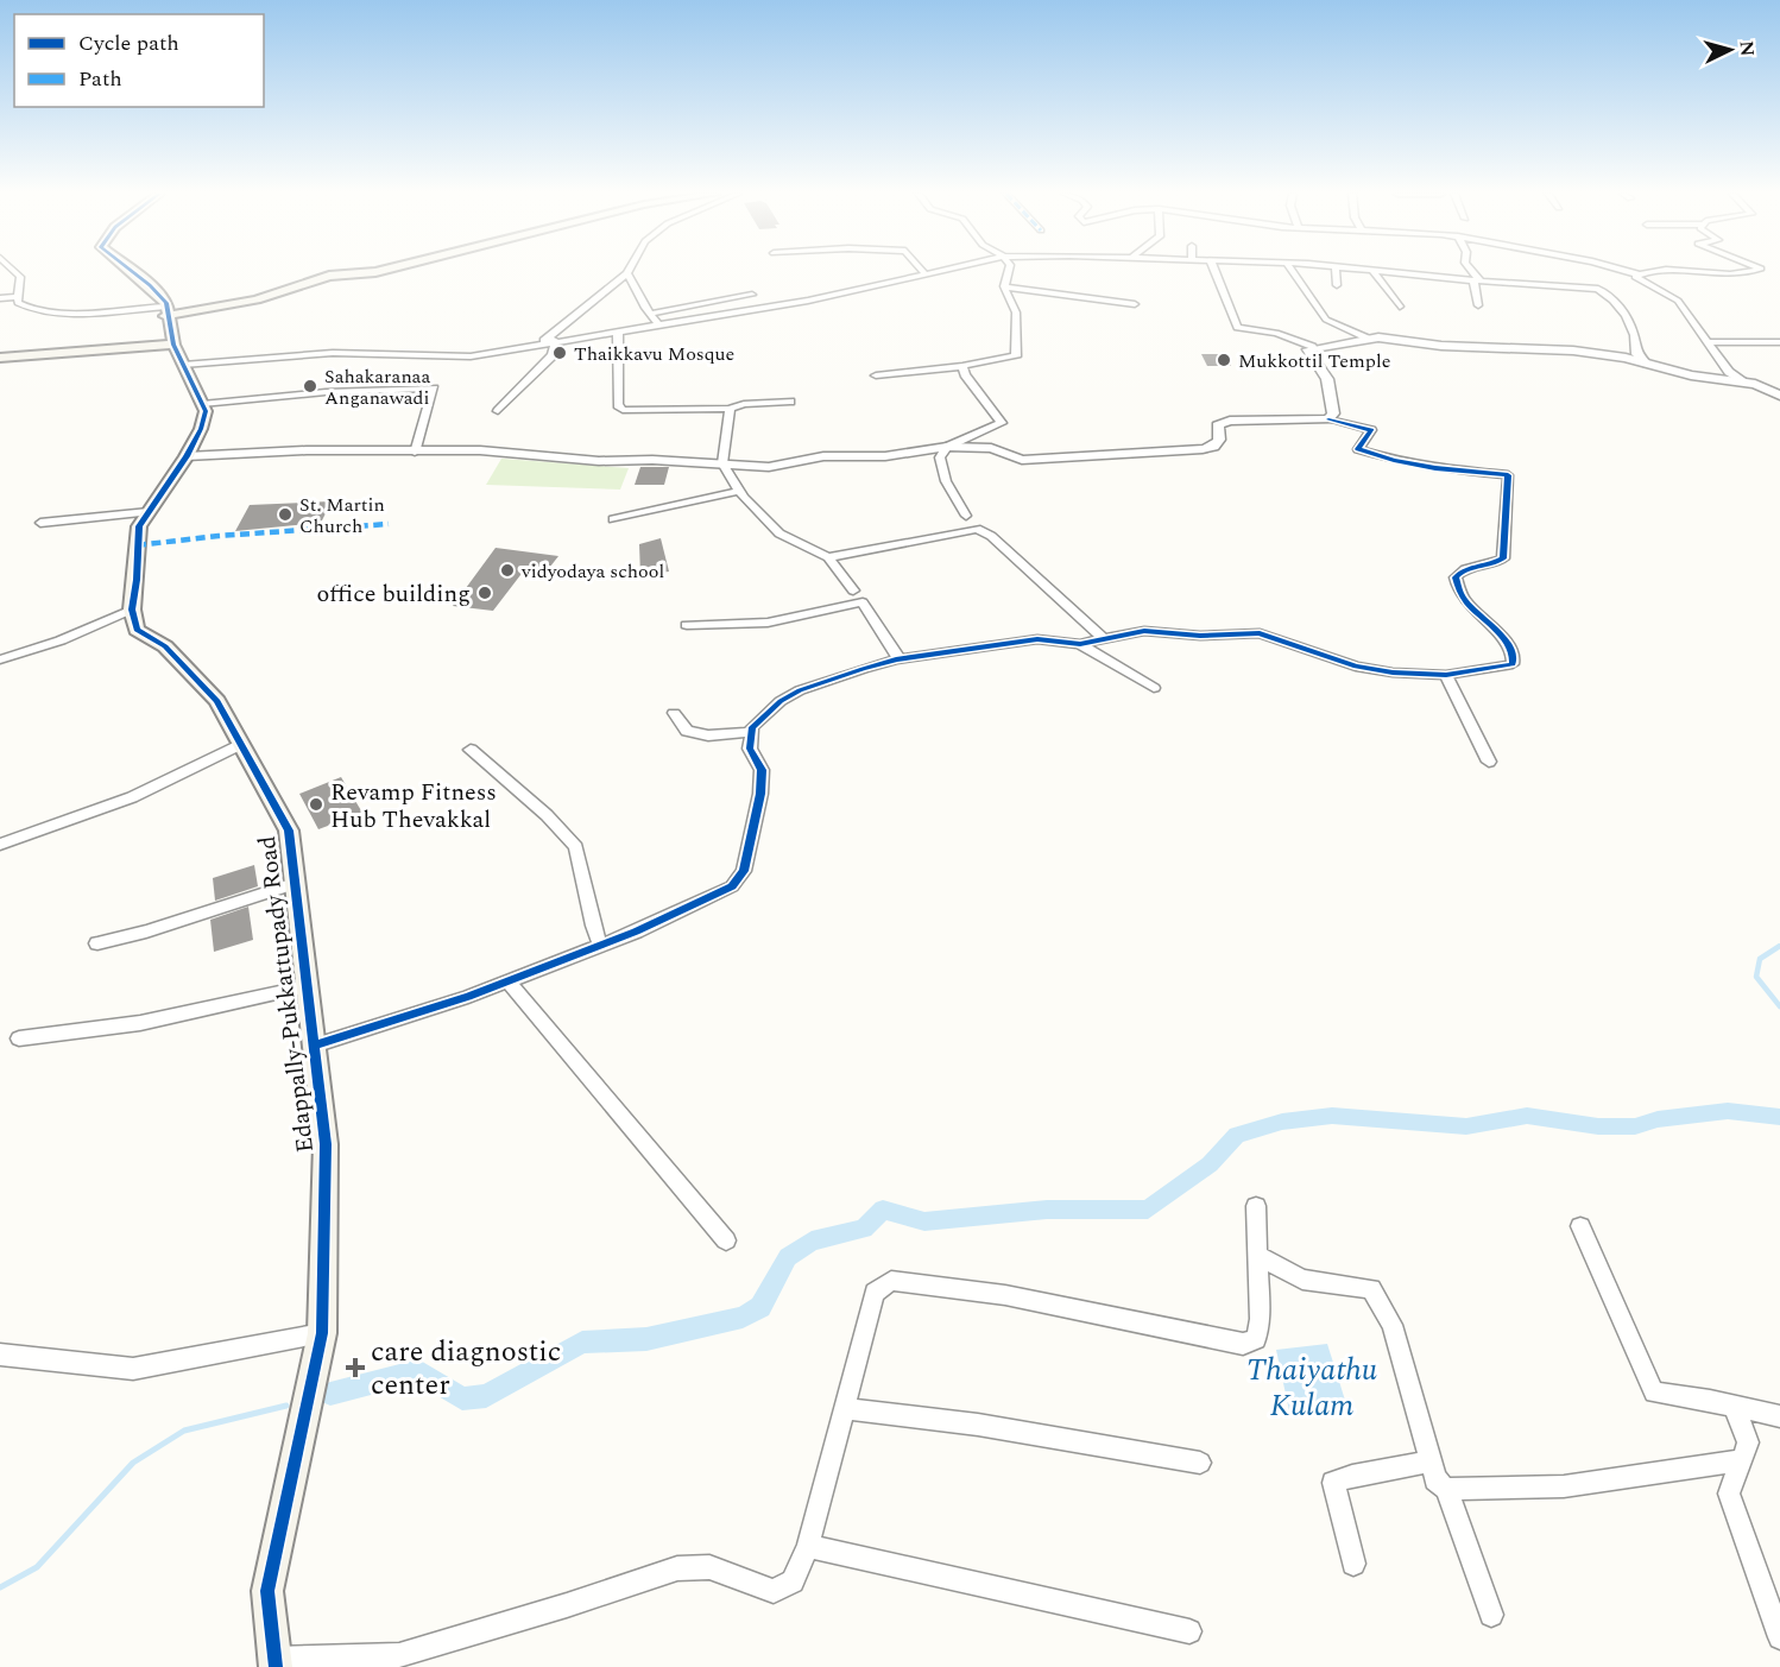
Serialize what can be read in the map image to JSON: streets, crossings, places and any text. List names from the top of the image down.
{
  "streets": {
    "main road": ["Edappally-Pukkattupady Road"]
  },
  "water": ["Thaiyathu Kulam"],
  "places": {
    "other": [
      "Thaikkavu Mosque",
      "Mukkottil Temple",
      "Sahakaranaa Anganawadi",
      "St. Martin Church",
      "vidyodaya school",
      "office building",
      "Revamp Fitness Hub Thevakkal"
    ],
    "health": ["care diagnostic center"]
  },
  "legend": ["Cycle path", "Path"],
  "north": "right"
}
